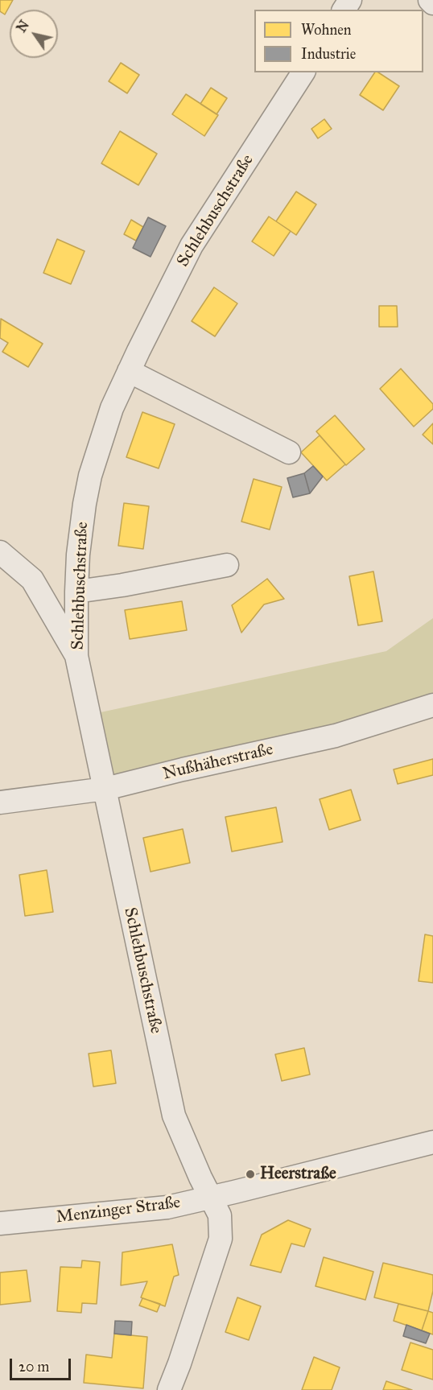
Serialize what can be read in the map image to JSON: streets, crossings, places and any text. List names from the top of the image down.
{
  "streets": {
    "street": ["Schlehbuschstraße", "Nußhäherstraße", "Menzinger Straße"]
  },
  "crossings": [
    ["Schlehbuschstraße", "Nußhäherstraße"],
    ["Schlehbuschstraße", "Menzinger Straße"]
  ],
  "places": ["Heerstraße"],
  "legend": ["Wohnen", "Industrie"],
  "scale_bar": "20 m",
  "north": "top left"
}
